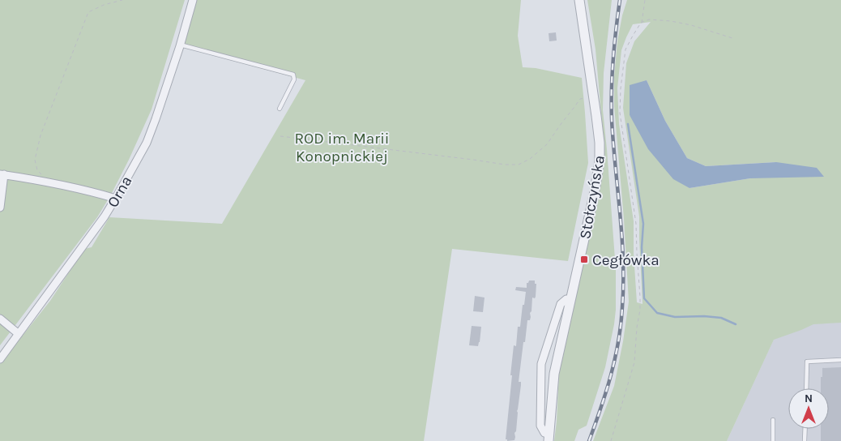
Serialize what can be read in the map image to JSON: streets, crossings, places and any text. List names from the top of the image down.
{
  "streets": {
    "street": ["Orna", "Stołczyńska"]
  },
  "parks": ["ROD im. Marii Konopnickiej"],
  "places": {
    "transit": ["Cegłówka"]
  },
  "north": "top"
}
